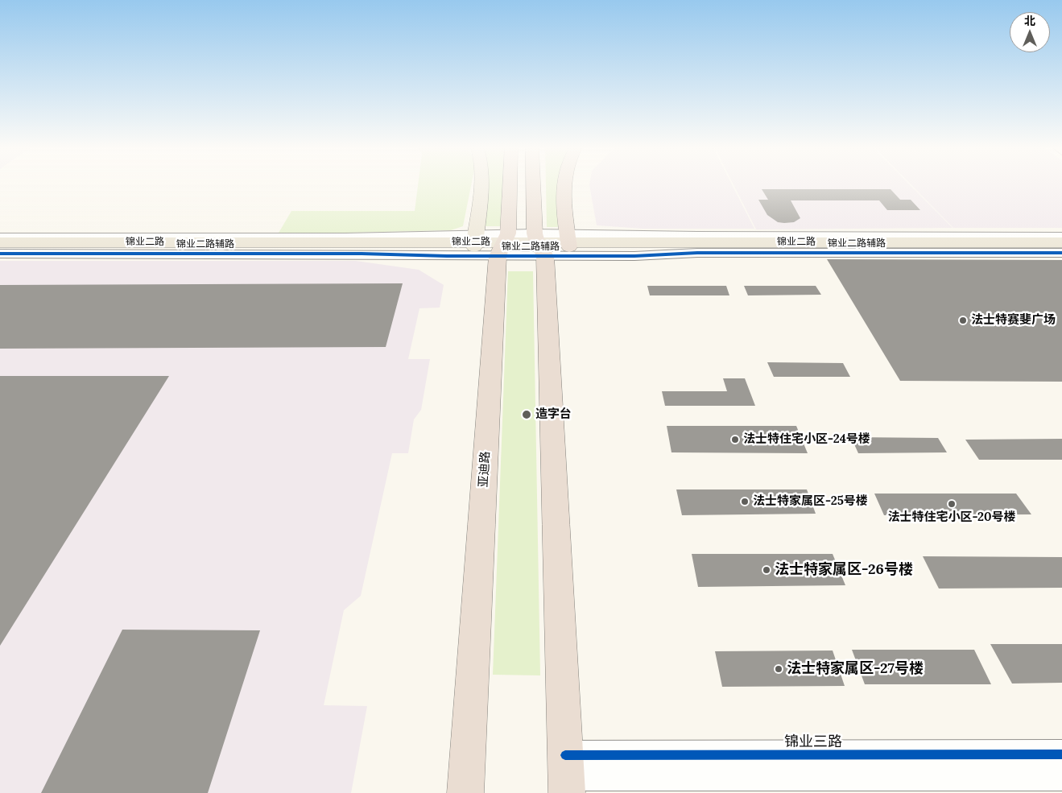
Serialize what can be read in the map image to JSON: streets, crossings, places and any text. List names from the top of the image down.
{
  "streets": {
    "highway": ["亚迪路"],
    "main road": ["锦业二路"],
    "street": ["锦业二路辅路", "锦业三路"]
  },
  "crossings": [
    ["锦业二路", "锦业二路辅路"],
    ["锦业二路", "亚迪路"],
    ["锦业二路辅路", "亚迪路"]
  ],
  "places": [
    "法士特赛斐广场",
    "造字台",
    "法士特住宅小区-24号楼",
    "法士特家属区-25号楼",
    "法士特住宅小区-20号楼",
    "法士特家属区-26号楼",
    "法士特家属区-27号楼"
  ],
  "north": "top"
}
